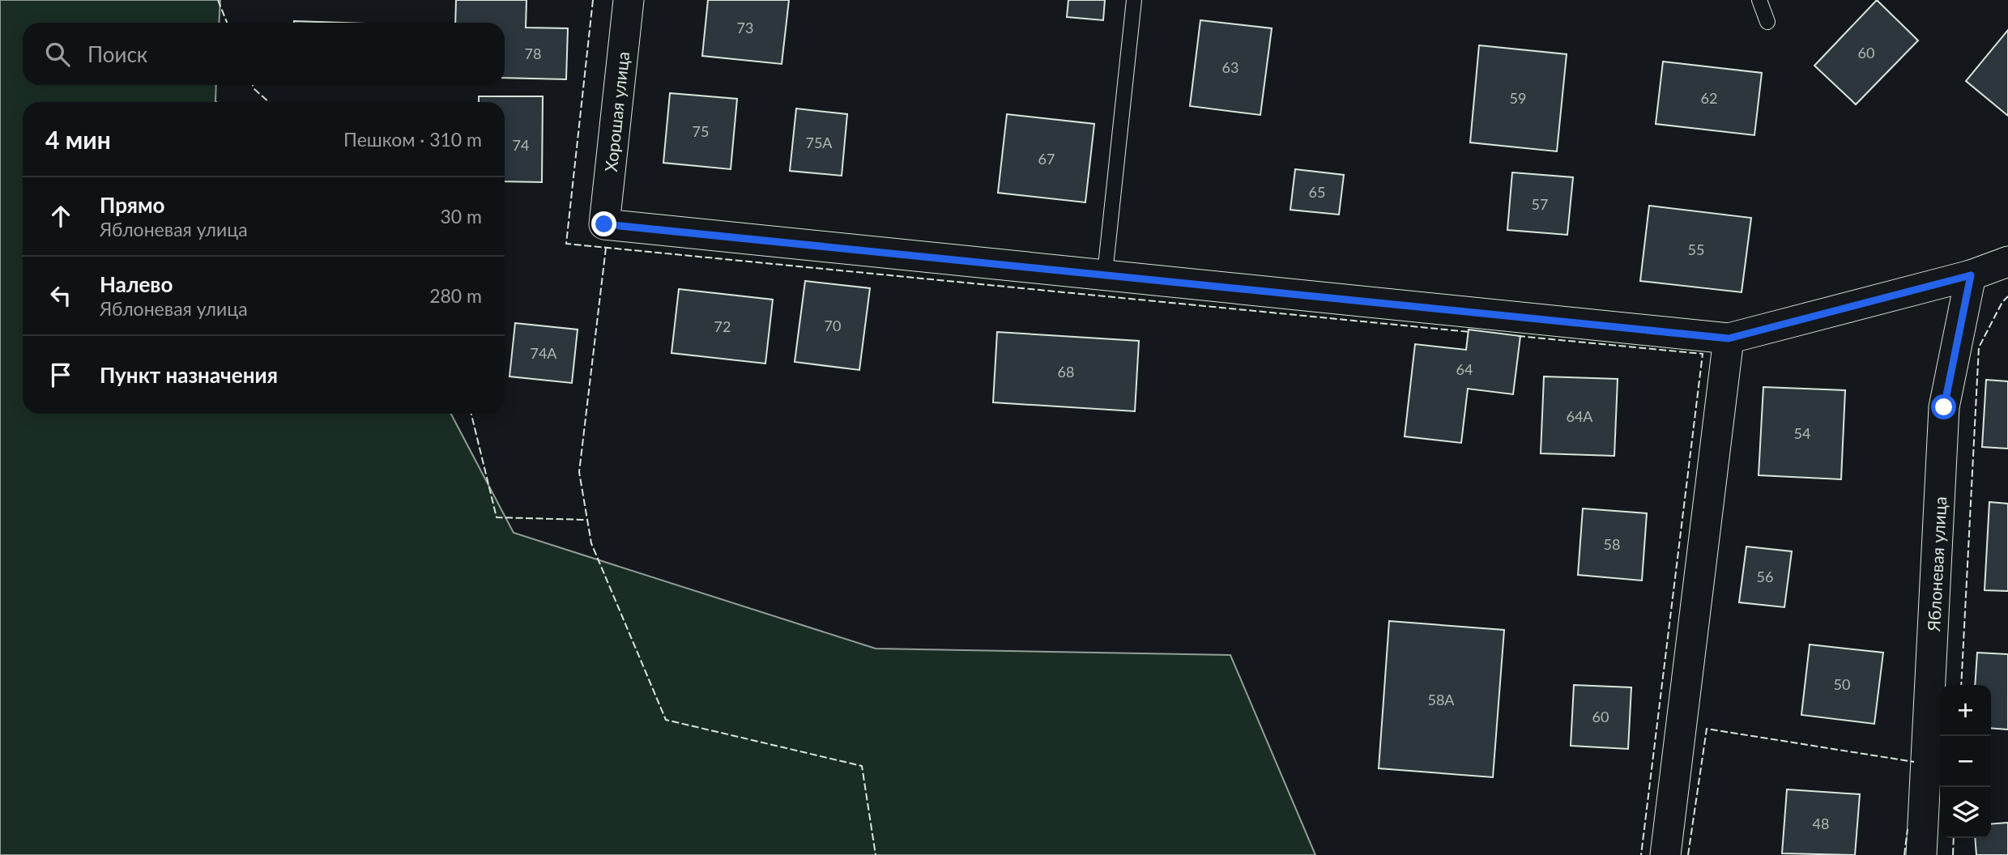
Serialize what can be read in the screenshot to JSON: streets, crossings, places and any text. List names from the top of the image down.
{
  "streets": {
    "street": ["Хорошая улица", "Яблоневая улица"]
  },
  "house_numbers": [
    "73",
    "60",
    "78",
    "63",
    "59",
    "62",
    "75",
    "75А",
    "74",
    "67",
    "65",
    "57",
    "55",
    "70",
    "72",
    "74А",
    "64",
    "68",
    "64А",
    "54",
    "58",
    "56",
    "50",
    "58А",
    "60",
    "48"
  ],
  "page": {
    "search": "Поиск",
    "heading": ["4 мин", "Пешком · 310 m"],
    "list": [
      ["Прямо", "Яблоневая улица", "30 m"],
      ["Налево", "Яблоневая улица", "280 m"],
      "Пункт назначения"
    ],
    "map_buttons": ["+", "−"]
  }
}
